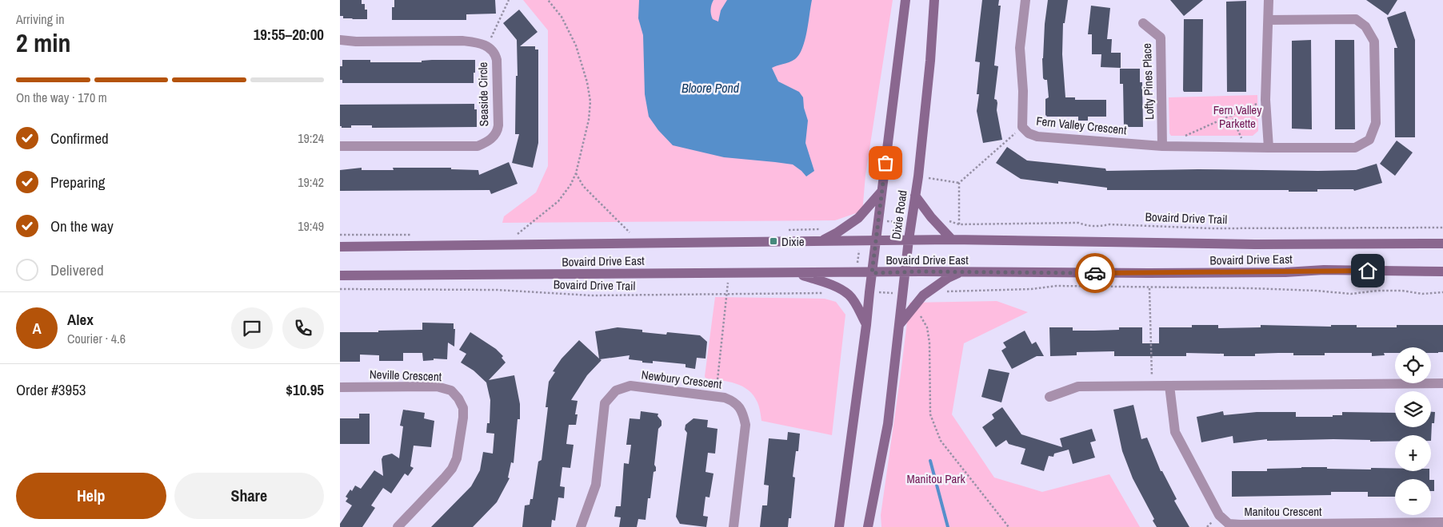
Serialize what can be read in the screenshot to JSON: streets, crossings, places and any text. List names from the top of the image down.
{
  "streets": {
    "main road": ["Dixie Road", "Bovaird Drive East"],
    "street": [
      "Lofty Pines Place",
      "Seaside Circle",
      "Fern Valley Crescent",
      "Neville Crescent",
      "Newbury Crescent",
      "Manitou Crescent"
    ],
    "path": ["Bovaird Drive Trail"]
  },
  "crossings": [
    ["Lofty Pines Place", "Fern Valley Crescent"],
    ["Dixie Road", "Bovaird Drive East"]
  ],
  "water": ["Bloore Pond"],
  "parks": ["Fern Valley Parkette", "Manitou Park"],
  "places": {
    "transit": ["Dixie"]
  },
  "page": {
    "heading": ["2 min", "Arriving in", "19:55–20:00"],
    "panel": [
      "Alex",
      "Courier · 4.6",
      "Order #3953",
      "$10.95"
    ],
    "bar": "On the way · 170 m",
    "list": [
      ["Confirmed", "19:24"],
      ["Preparing", "19:42"],
      ["On the way", "19:49"],
      "Delivered"
    ],
    "round": "A",
    "map_buttons": ["+", "−"],
    "buttons": ["Help", "Share"]
  }
}
